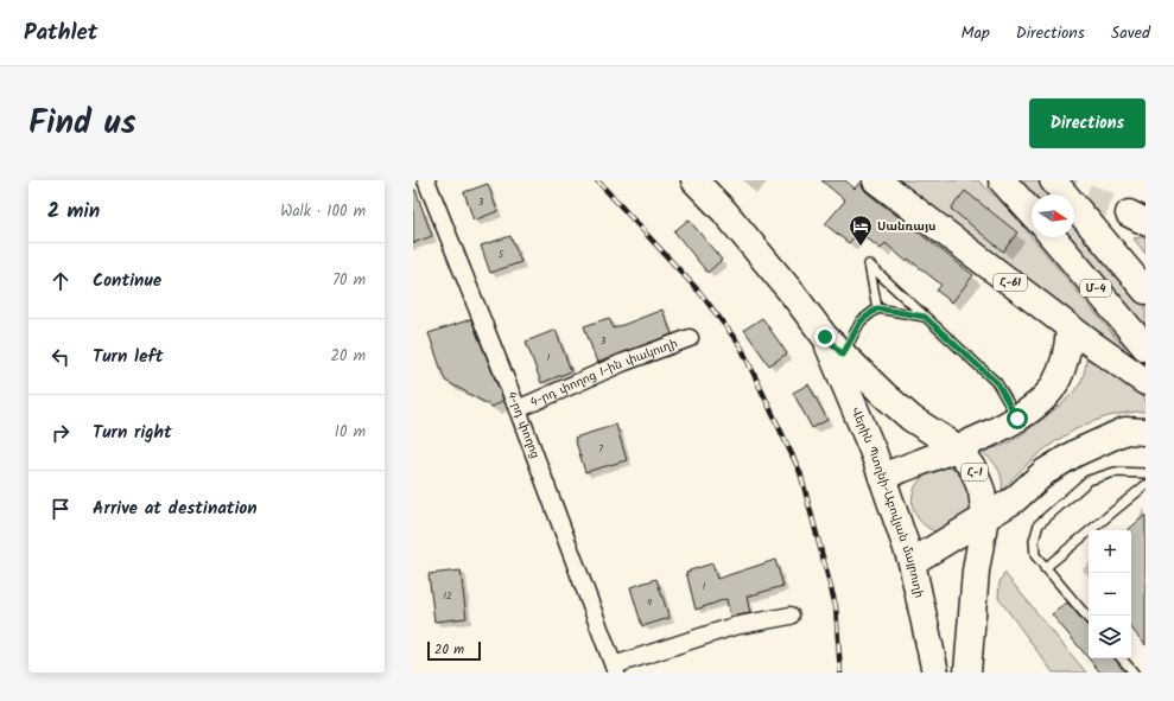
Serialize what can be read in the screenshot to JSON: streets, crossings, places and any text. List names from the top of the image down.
{
  "streets": {
    "main road": [
      "Հ-61",
      "Մ-4",
      "Հ-1",
      "Վերին Պտղնի-Աբովյան մայրուղի"
    ],
    "street": ["4-րդ փողոց 1-ին փակուղի", "4-րդ փողոց"]
  },
  "crossings": [
    ["4-րդ փողոց 1-ին փակուղի", "4-րդ փողոց"]
  ],
  "places": {
    "hotel": ["Սանռայս"]
  },
  "house_numbers": [
    "3",
    "5",
    "3",
    "1",
    "7",
    "1",
    "12",
    "9"
  ],
  "scale_bar": "20 m",
  "north": "right",
  "page": {
    "header": "Pathlet",
    "nav": ["Map", "Directions", "Saved"],
    "title": "Find us",
    "buttons": "Directions",
    "heading": ["2 min", "Walk · 100 m"],
    "list": [
      ["Continue", "70 m"],
      ["Turn left", "20 m"],
      ["Turn right", "10 m"],
      "Arrive at destination"
    ],
    "map_buttons": ["+", "−"],
    "scale": "20 m"
  }
}
